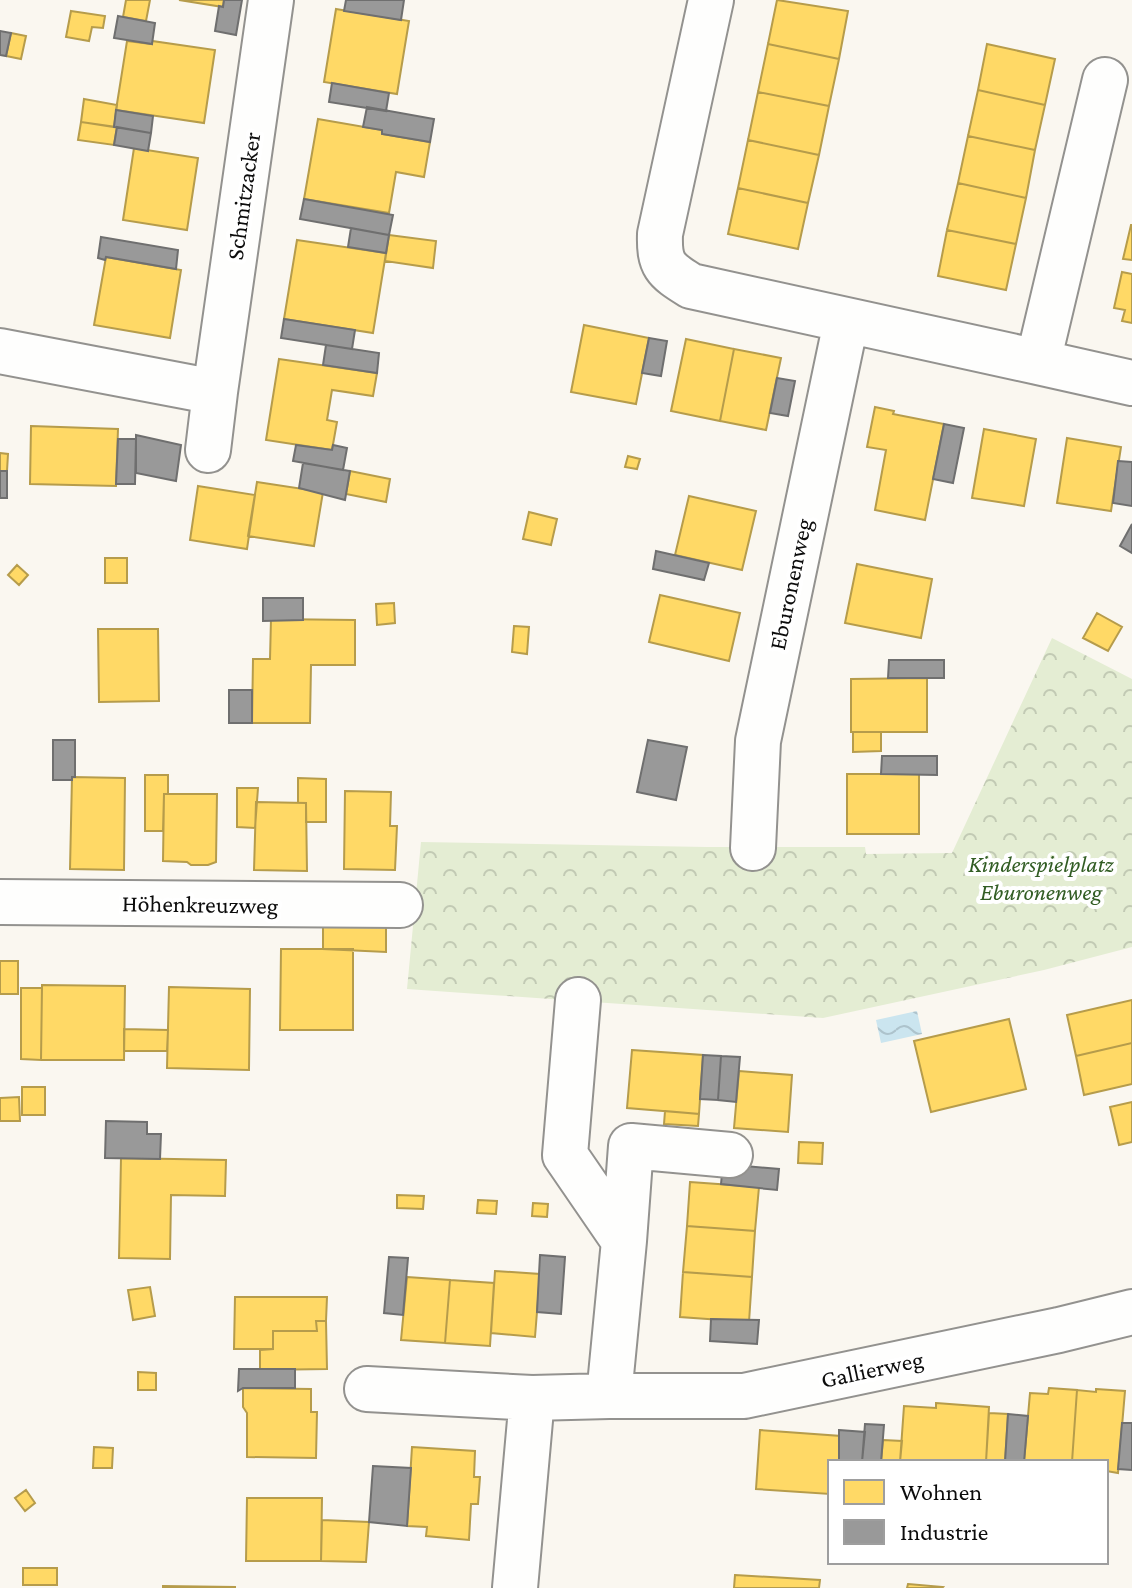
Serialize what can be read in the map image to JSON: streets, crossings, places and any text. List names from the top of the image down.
{
  "streets": {
    "street": [
      "Schmitzacker",
      "Eburonenweg",
      "Höhenkreuzweg",
      "Gallierweg"
    ]
  },
  "parks": ["Kinderspielplatz Eburonenweg"],
  "legend": ["Wohnen", "Industrie"]
}
